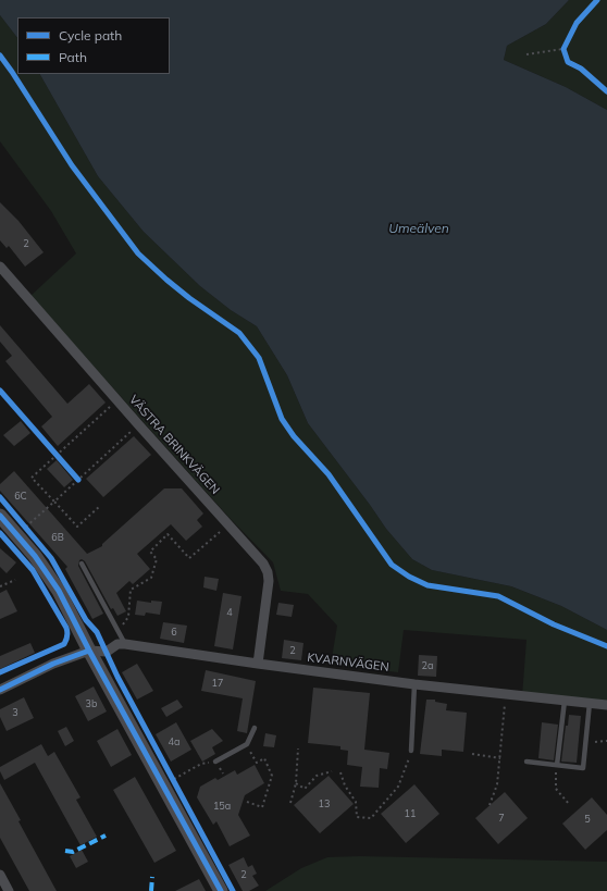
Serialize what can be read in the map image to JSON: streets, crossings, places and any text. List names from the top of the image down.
{
  "streets": {
    "street": ["VÄSTRA BRINKVÄGEN", "KVARNVÄGEN"]
  },
  "crossings": [
    ["VÄSTRA BRINKVÄGEN", "KVARNVÄGEN"]
  ],
  "water": ["Umeälven"],
  "house_numbers": [
    "2",
    "6C",
    "6B",
    "4",
    "6",
    "2",
    "2a",
    "17",
    "3b",
    "3",
    "4a",
    "13",
    "15a",
    "11",
    "7",
    "5",
    "2"
  ],
  "legend": ["Cycle path", "Path"]
}
